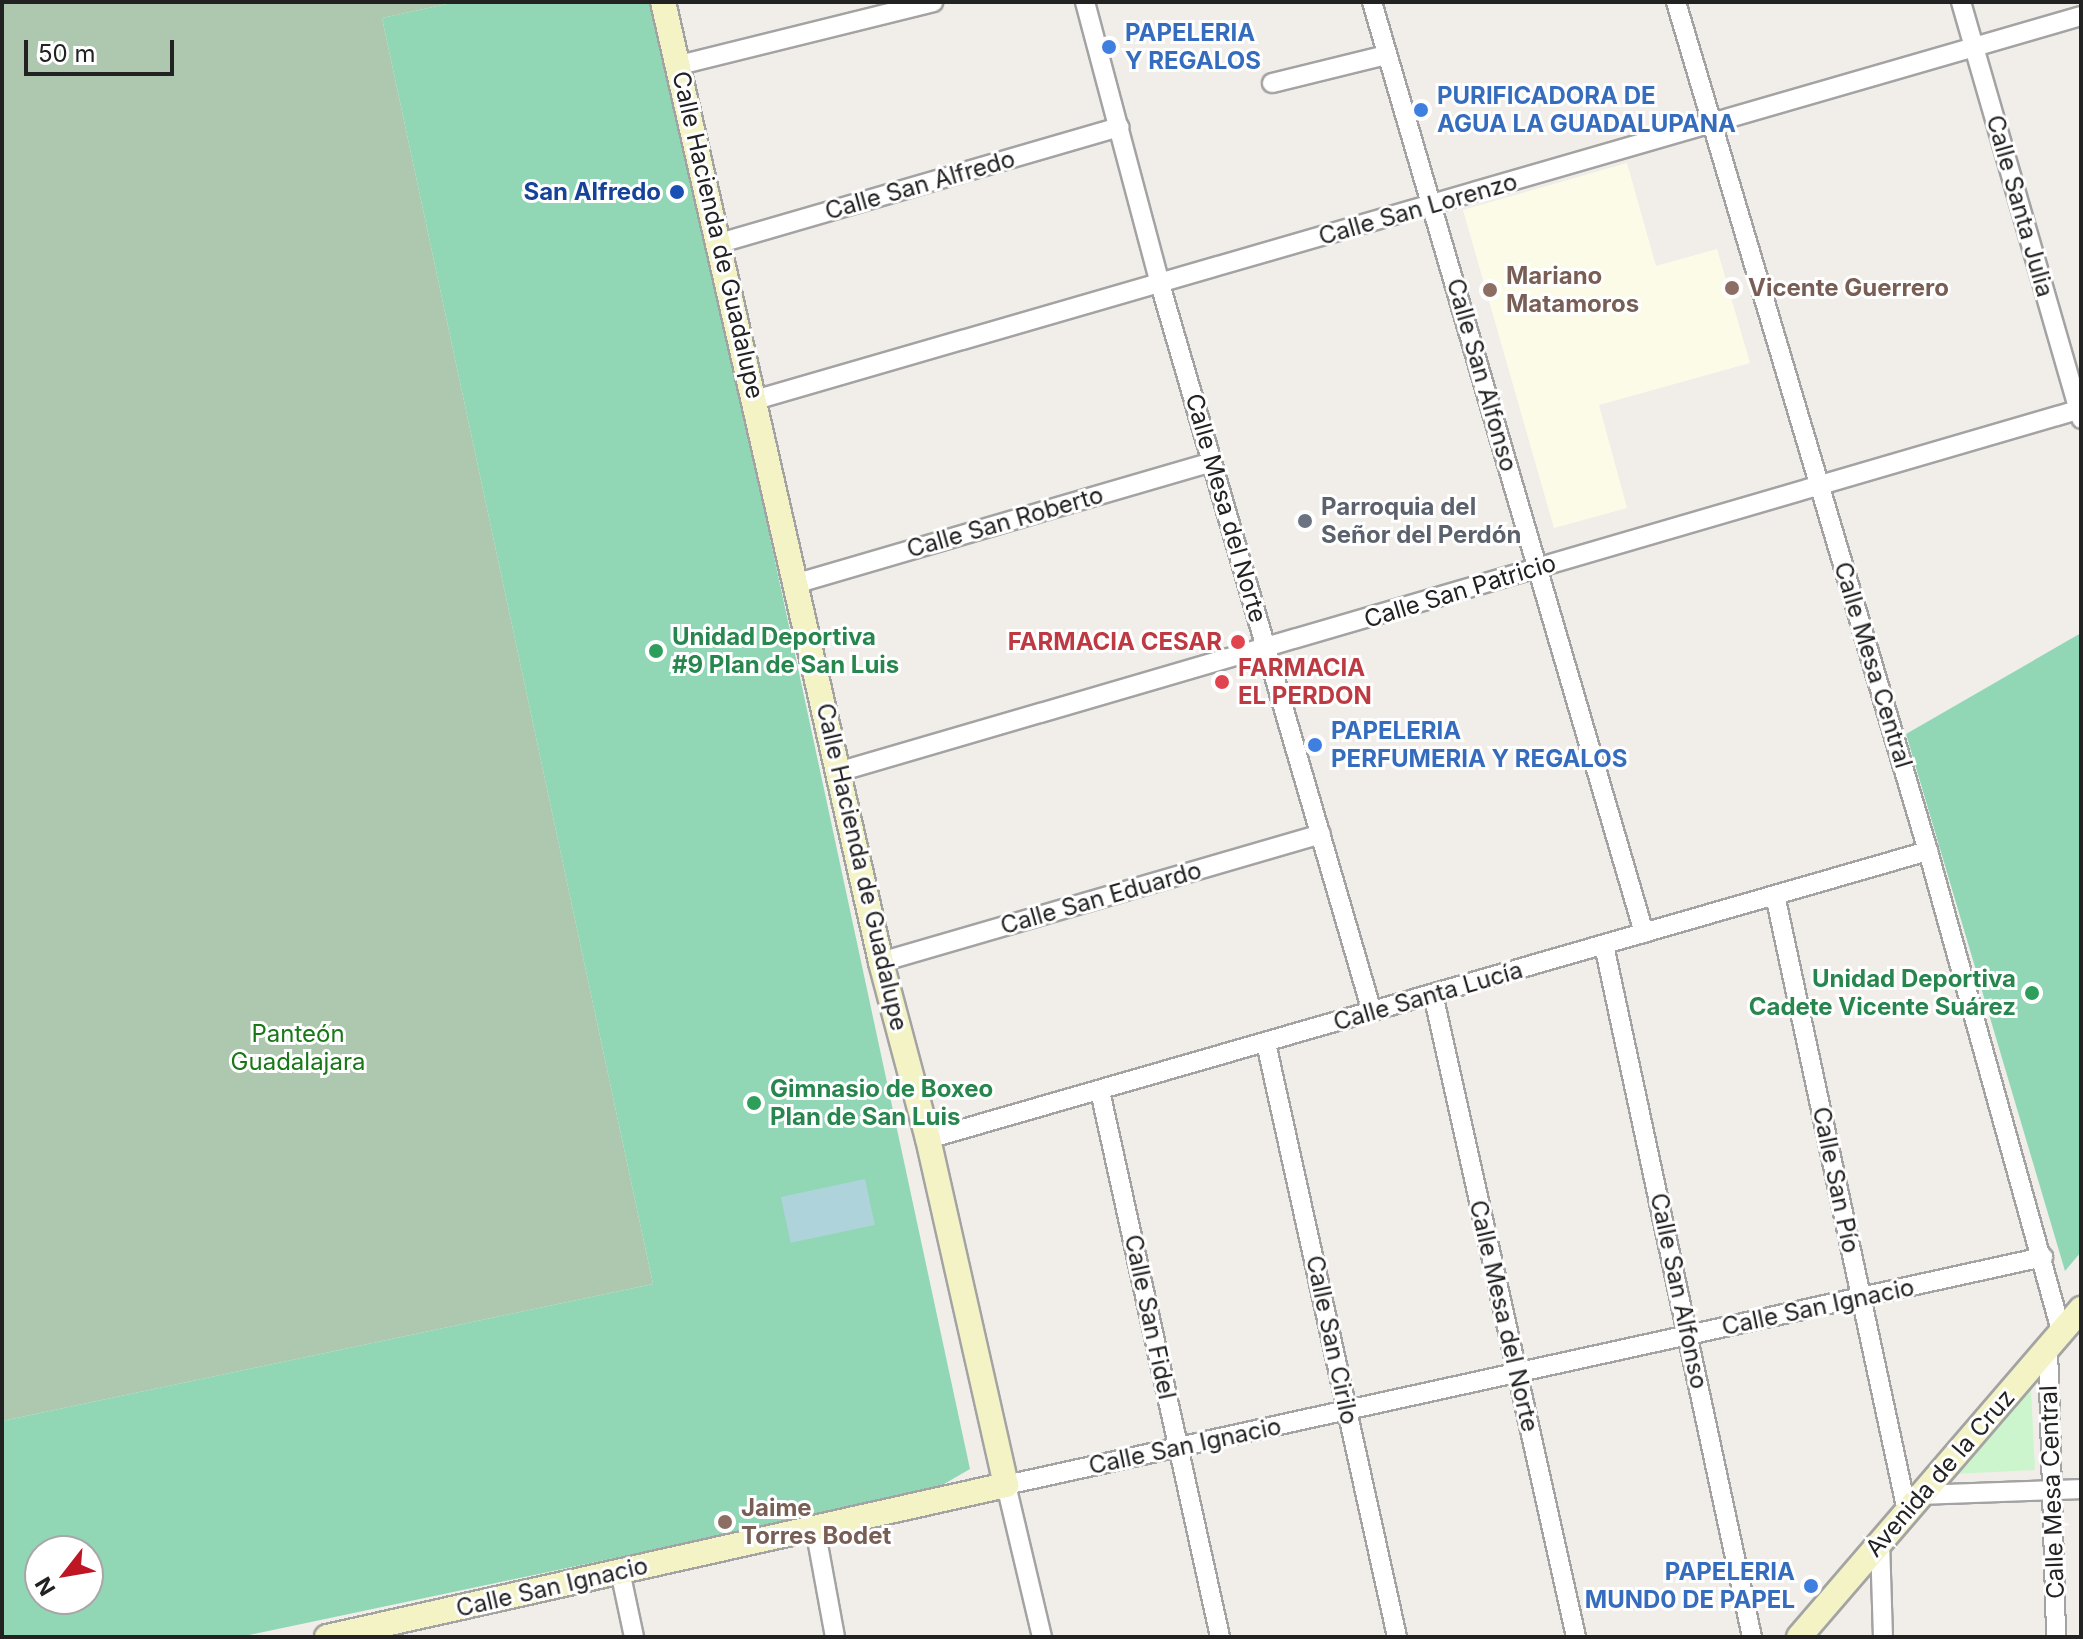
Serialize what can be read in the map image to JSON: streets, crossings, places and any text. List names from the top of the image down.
{
  "streets": {
    "street": [
      "Calle San Alfredo",
      "Calle Santa Julia",
      "Calle San Lorenzo",
      "Calle Hacienda de Guadalupe",
      "Calle San Alfonso",
      "Calle Mesa del Norte",
      "Calle San Roberto",
      "Calle San Patricio",
      "Calle Mesa Central",
      "Calle San Eduardo",
      "Calle Santa Lucía",
      "Calle San Pío",
      "Calle San Ignacio",
      "Calle San Fidel",
      "Calle San Cirilo",
      "Avenida de la Cruz"
    ]
  },
  "crossings": [
    ["Calle San Alfredo", "Calle Hacienda de Guadalupe"],
    ["Calle San Alfredo", "Calle Mesa del Norte"],
    ["Calle Santa Julia", "Calle San Lorenzo"],
    ["Calle Santa Julia", "Calle San Patricio"],
    ["Calle San Lorenzo", "Calle Hacienda de Guadalupe"],
    ["Calle San Lorenzo", "Calle San Alfonso"],
    ["Calle San Lorenzo", "Calle Mesa del Norte"],
    ["Calle San Lorenzo", "Calle Mesa Central"],
    ["Calle Hacienda de Guadalupe", "Calle San Roberto"],
    ["Calle Hacienda de Guadalupe", "Calle San Patricio"],
    ["Calle Hacienda de Guadalupe", "Calle San Eduardo"],
    ["Calle Hacienda de Guadalupe", "Calle Santa Lucía"],
    ["Calle Hacienda de Guadalupe", "Calle San Ignacio"],
    ["Calle San Alfonso", "Calle San Patricio"],
    ["Calle San Alfonso", "Calle Santa Lucía"],
    ["Calle San Alfonso", "Calle San Ignacio"],
    ["Calle Mesa del Norte", "Calle San Roberto"],
    ["Calle Mesa del Norte", "Calle San Patricio"],
    ["Calle Mesa del Norte", "Calle San Eduardo"],
    ["Calle Mesa del Norte", "Calle Santa Lucía"],
    ["Calle Mesa del Norte", "Calle San Ignacio"],
    ["Calle San Patricio", "Calle Mesa Central"],
    ["Calle Mesa Central", "Calle Santa Lucía"],
    ["Calle Mesa Central", "Calle San Ignacio"],
    ["Calle Mesa Central", "Avenida de la Cruz"],
    ["Calle Santa Lucía", "Calle San Pío"],
    ["Calle Santa Lucía", "Calle San Fidel"],
    ["Calle Santa Lucía", "Calle San Cirilo"],
    ["Calle San Pío", "Calle San Ignacio"],
    ["Calle San Pío", "Avenida de la Cruz"],
    ["Calle San Ignacio", "Calle San Fidel"],
    ["Calle San Ignacio", "Calle San Cirilo"]
  ],
  "parks": ["Panteón Guadalajara"],
  "places": [
    "PAPELERIA Y REGALOS",
    "PURIFICADORA DE AGUA LA GUADALUPANA",
    "San Alfredo",
    "Vicente Guerrero",
    "Mariano Matamoros",
    "Parroquia del Señor del Perdón",
    "FARMACIA CESAR",
    "Unidad Deportiva #9 Plan de San Luis",
    "FARMACIA EL PERDON",
    "PAPELERIA PERFUMERIA Y REGALOS",
    "Unidad Deportiva Cadete Vicente Suárez",
    "Gimnasio de Boxeo Plan de San Luis",
    "Jaime Torres Bodet",
    "PAPELERIA MUND0 DE PAPEL"
  ],
  "scale_bar": "50 m",
  "north": "bottom left"
}
